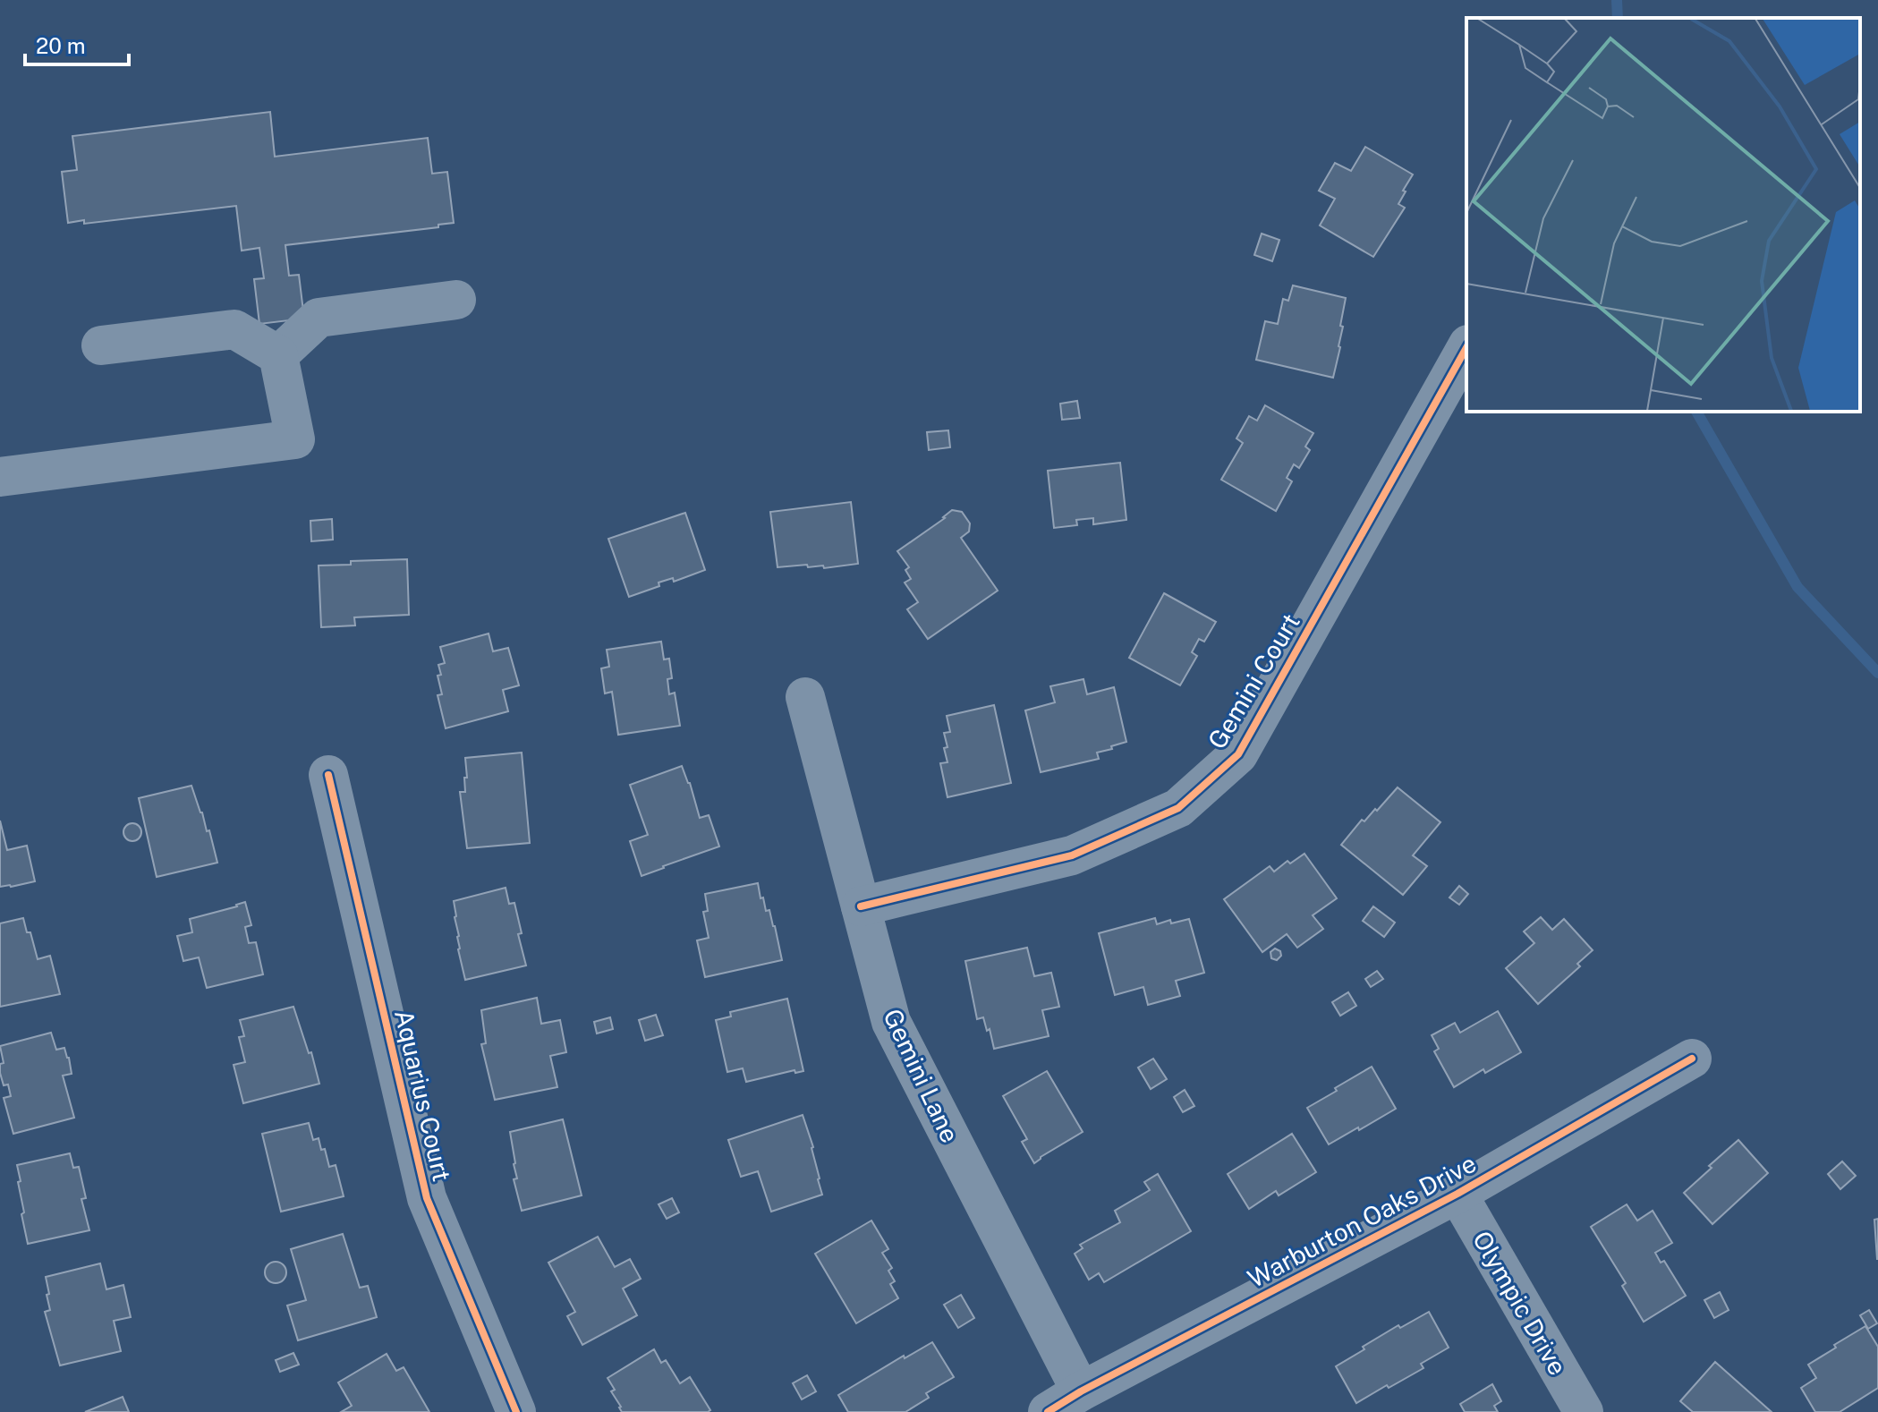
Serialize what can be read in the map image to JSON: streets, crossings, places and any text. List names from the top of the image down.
{
  "streets": {
    "street": [
      "Gemini Court",
      "Gemini Lane",
      "Aquarius Court",
      "Warburton Oaks Drive",
      "Olympic Drive"
    ]
  },
  "crossings": [
    ["Gemini Court", "Gemini Lane"],
    ["Gemini Lane", "Warburton Oaks Drive"],
    ["Warburton Oaks Drive", "Olympic Drive"]
  ],
  "scale_bar": "20 m"
}
